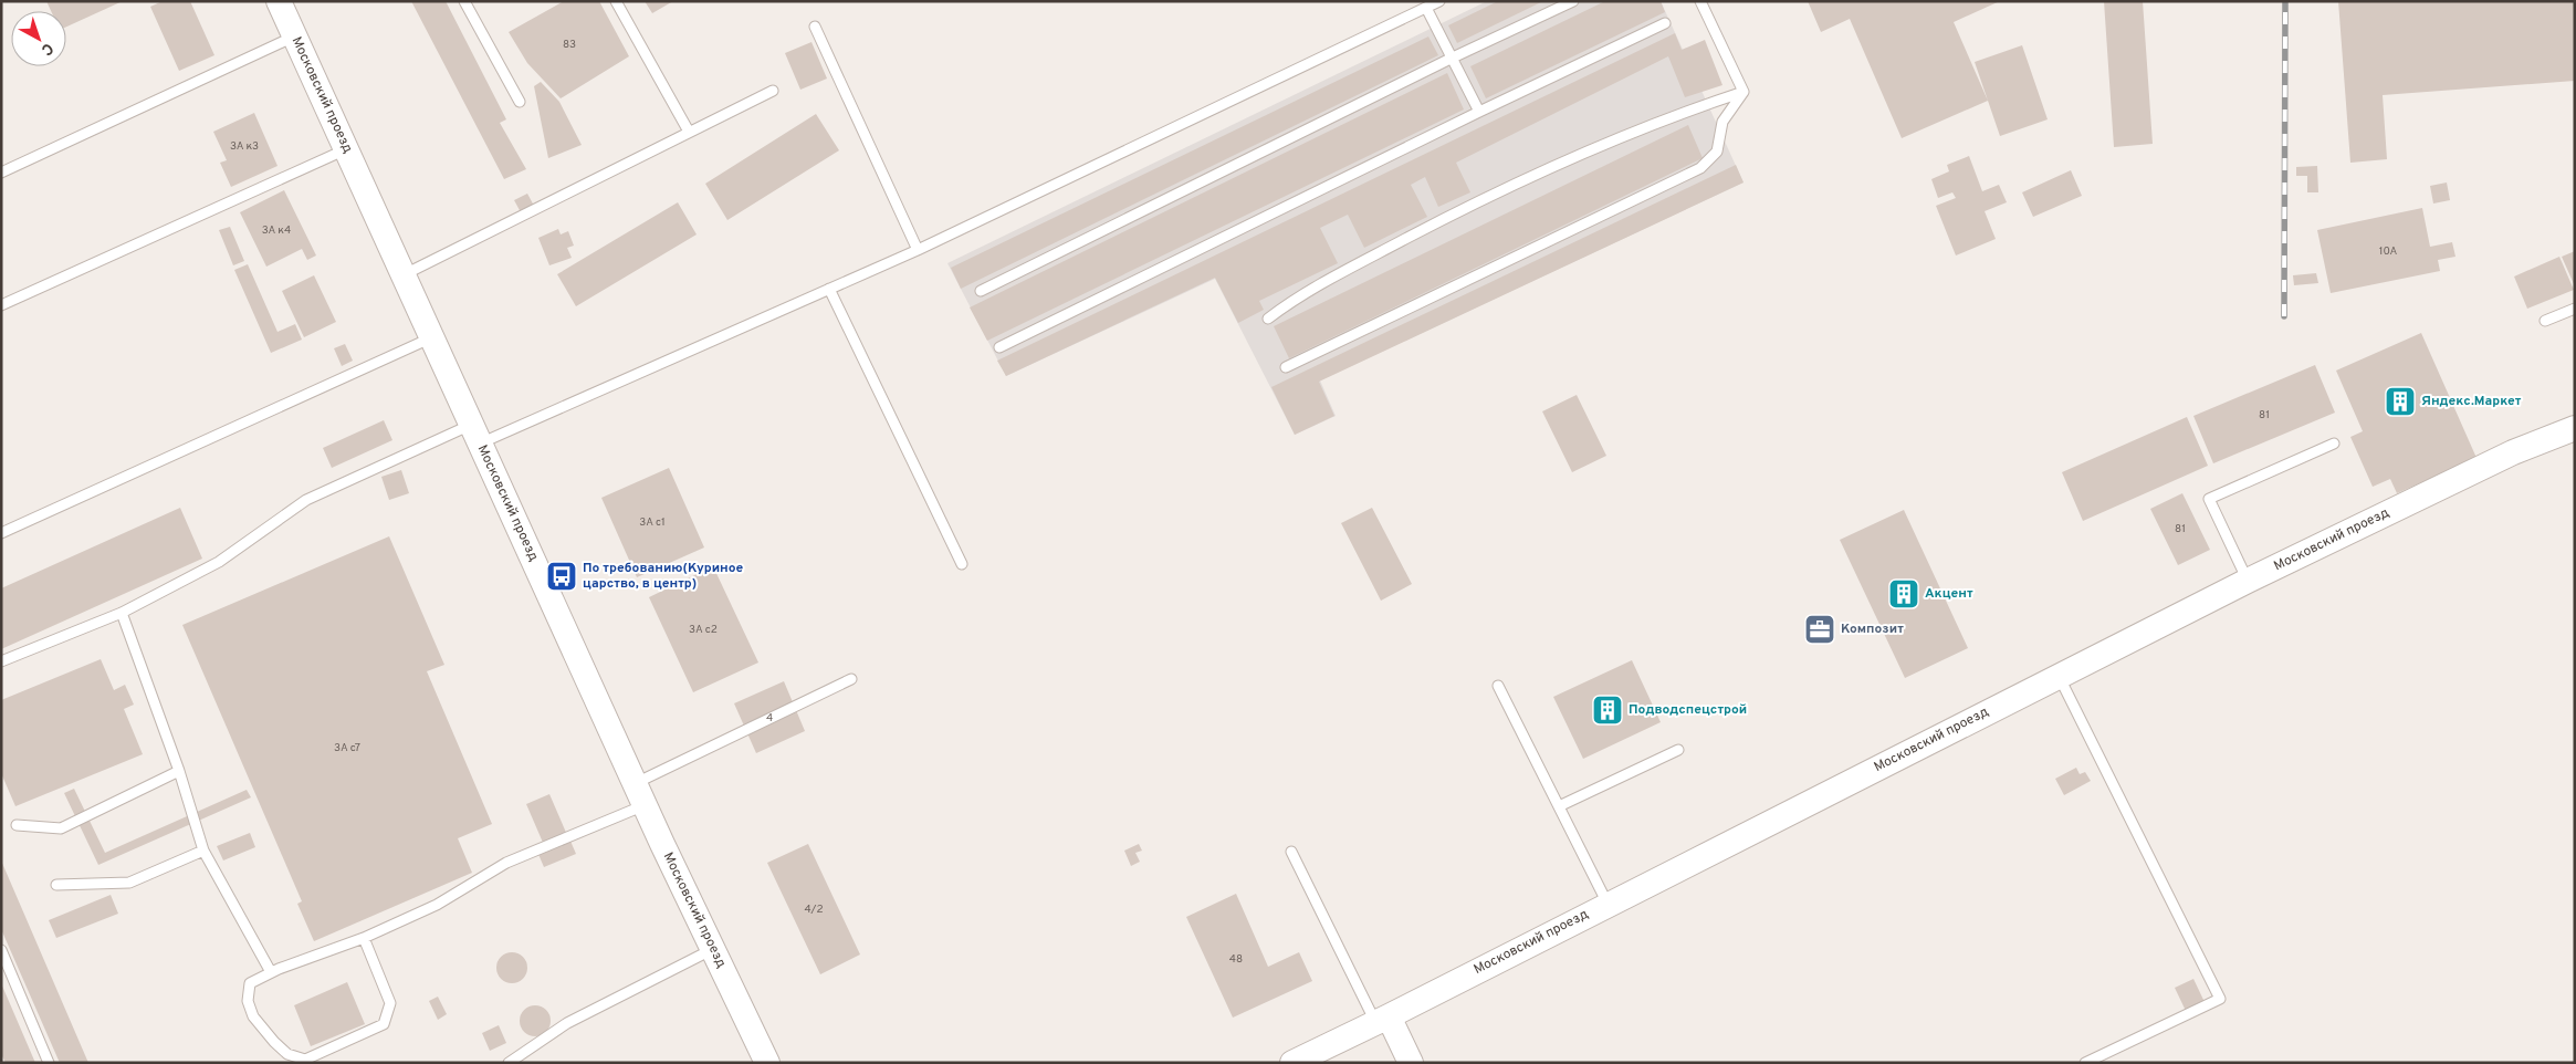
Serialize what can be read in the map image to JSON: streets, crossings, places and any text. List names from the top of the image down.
{
  "streets": {
    "street": ["Московский проезд"]
  },
  "places": {
    "building": ["Яндекс.Маркет", "Акцент", "Подводспецстрой"],
    "bus stop": ["По требованию(Куриное царство, в центр)"],
    "office": ["Композит"]
  },
  "house_numbers": [
    "83",
    "3А к3",
    "3А к4",
    "10А",
    "81",
    "3А с1",
    "81",
    "3А с2",
    "4",
    "3А с7",
    "4/2",
    "48"
  ],
  "north": "bottom right"
}
